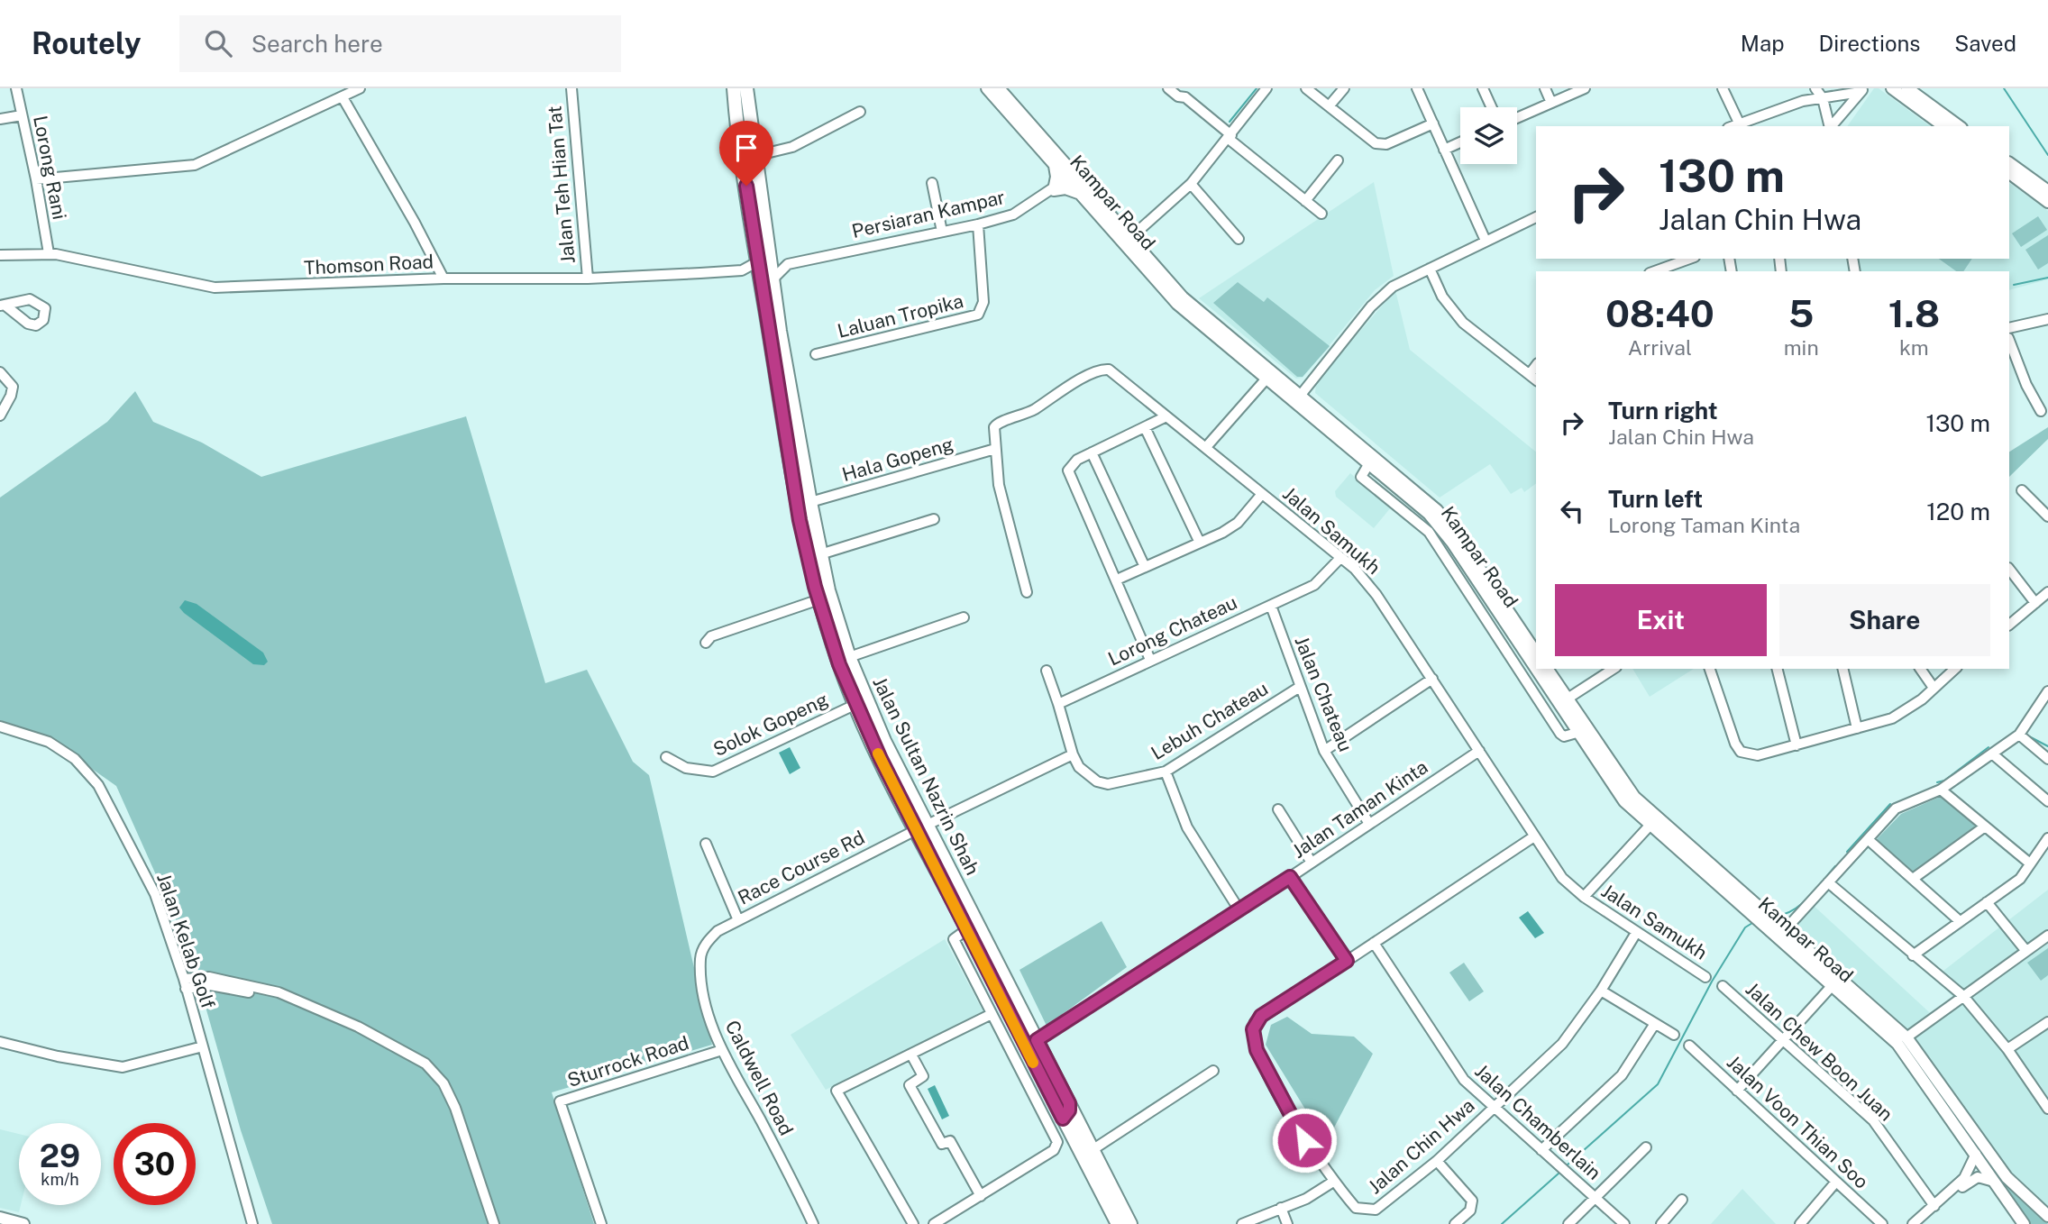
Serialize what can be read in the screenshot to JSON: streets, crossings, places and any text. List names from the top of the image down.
{
  "streets": {
    "highway": ["Jalan Sultan Nazrin Shah"],
    "main road": ["Kampar Road"],
    "street": [
      "Lorong Rani",
      "Jalan Teh Hian Tat",
      "Persiaran Kampar",
      "Thomson Road",
      "Laluan Tropika",
      "Hala Gopeng",
      "Jalan Samukh",
      "Lorong Chateau",
      "Jalan Chateau",
      "Lebuh Chateau",
      "Solok Gopeng",
      "Jalan Taman Kinta",
      "Race Course Rd",
      "Jalan Kelab Golf",
      "Jalan Chew Boon Juan",
      "Sturrock Road",
      "Caldwell Road",
      "Jalan Chamberlain",
      "Jalan Voon Thian Soo",
      "Jalan Chin Hwa"
    ]
  },
  "crossings": [
    ["Lorong Rani", "Thomson Road"],
    ["Jalan Teh Hian Tat", "Thomson Road"],
    ["Kampar Road", "Persiaran Kampar"],
    ["Kampar Road", "Jalan Samukh"],
    ["Persiaran Kampar", "Laluan Tropika"],
    ["Thomson Road", "Jalan Sultan Nazrin Shah"],
    ["Hala Gopeng", "Jalan Samukh"],
    ["Hala Gopeng", "Jalan Sultan Nazrin Shah"],
    ["Jalan Samukh", "Lorong Chateau"],
    ["Jalan Samukh", "Jalan Taman Kinta"],
    ["Jalan Samukh", "Jalan Chin Hwa"],
    ["Lorong Chateau", "Jalan Chateau"],
    ["Jalan Chateau", "Lebuh Chateau"],
    ["Jalan Chateau", "Jalan Taman Kinta"],
    ["Lebuh Chateau", "Race Course Rd"],
    ["Solok Gopeng", "Jalan Sultan Nazrin Shah"],
    ["Jalan Sultan Nazrin Shah", "Jalan Taman Kinta"],
    ["Jalan Sultan Nazrin Shah", "Race Course Rd"],
    ["Race Course Rd", "Caldwell Road"],
    ["Sturrock Road", "Caldwell Road"],
    ["Jalan Chamberlain", "Jalan Chin Hwa"]
  ],
  "page": {
    "header": "Routely",
    "search": "Search here",
    "nav": ["Map", "Directions", "Saved"],
    "turn": ["130 m", "Jalan Chin Hwa"],
    "eta": [
      "08:40",
      "Arrival",
      "5",
      "min",
      "1.8",
      "km"
    ],
    "list": [
      {
        "name": "Turn right",
        "note": "Jalan Chin Hwa",
        "value": "130 m"
      },
      {
        "name": "Turn left",
        "note": "Lorong Taman Kinta",
        "value": "120 m"
      }
    ],
    "buttons": ["Exit", "Share"],
    "speed": "29 km/h",
    "limit": "30"
  }
}
